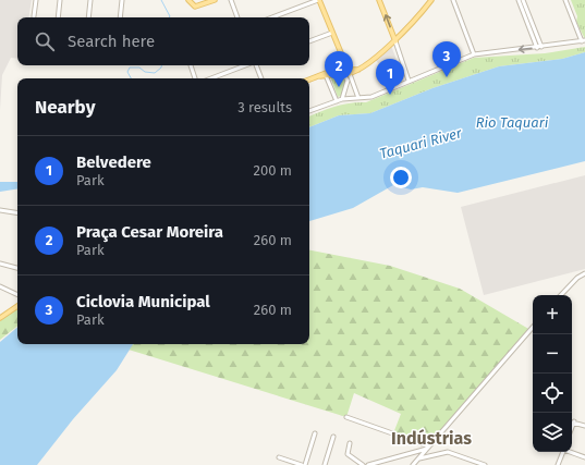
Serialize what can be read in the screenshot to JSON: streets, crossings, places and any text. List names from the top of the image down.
{
  "districts": ["Indústrias"],
  "water": ["Rio Taquari", "Taquari River"],
  "page": {
    "search": "Search here",
    "pins": ["3", "2", "1"],
    "heading": ["Nearby", "3 results"],
    "list": [
      {
        "mark": "1",
        "name": "Belvedere",
        "note": "Park",
        "value": "200 m"
      },
      {
        "mark": "2",
        "name": "Praça Cesar Moreira",
        "note": "Park",
        "value": "260 m"
      },
      {
        "mark": "3",
        "name": "Ciclovia Municipal",
        "note": "Park",
        "value": "260 m"
      }
    ],
    "map_buttons": ["+", "−"]
  }
}
